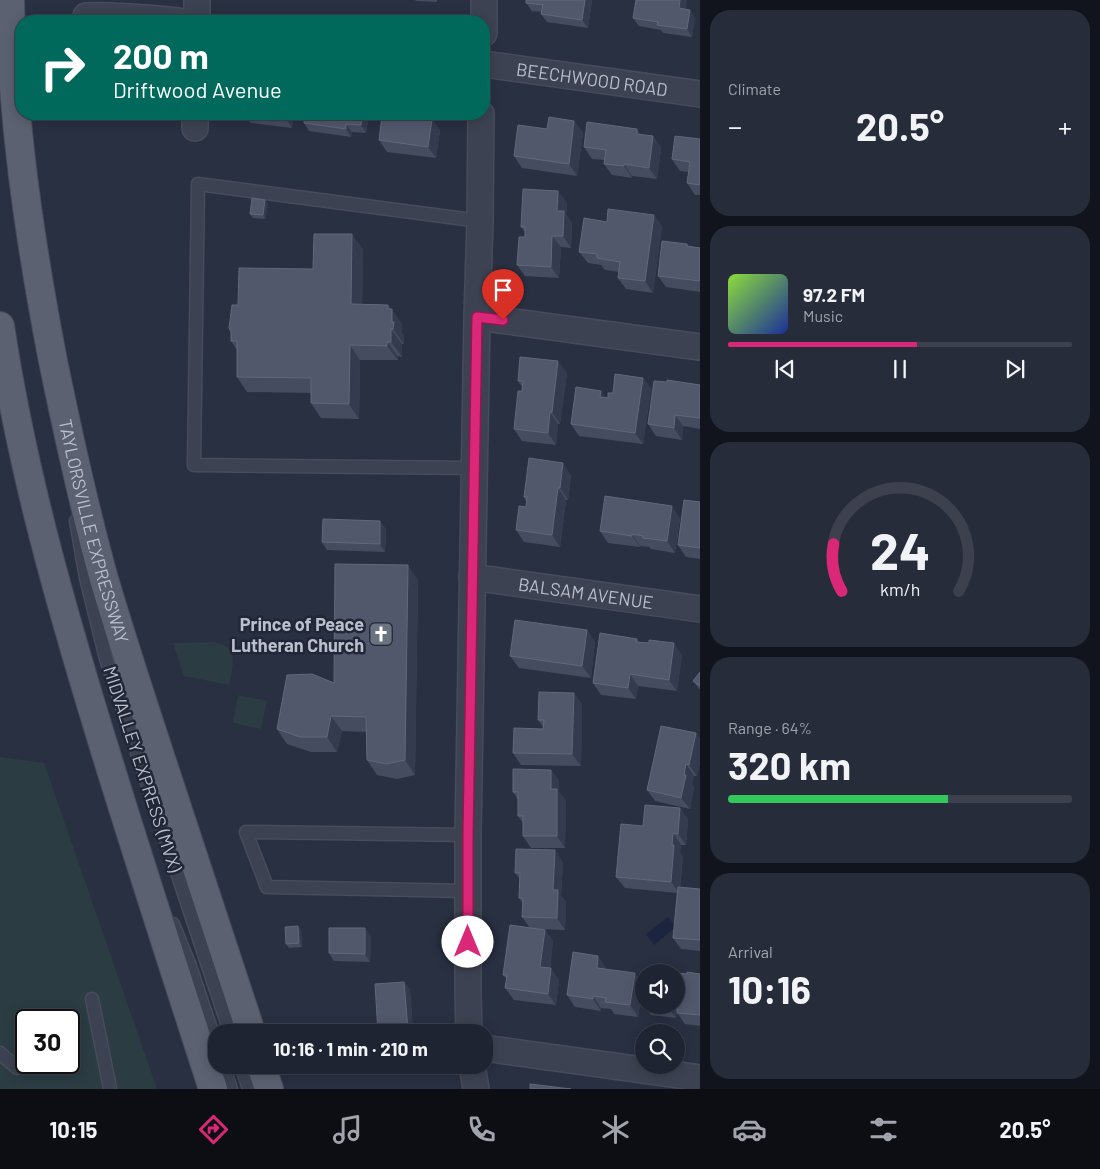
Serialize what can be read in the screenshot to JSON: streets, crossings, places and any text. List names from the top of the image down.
{
  "streets": {
    "main road": ["TAYLORSVILLE EXPRESSWAY"],
    "street": ["BEECHWOOD ROAD", "BALSAM AVENUE"],
    "lane": ["MIDVALLEY EXPRESS (MVX)"]
  },
  "crossings": [
    ["TAYLORSVILLE EXPRESSWAY", "MIDVALLEY EXPRESS (MVX)"]
  ],
  "places": {
    "church": ["Prince of Peace Lutheran Church"]
  },
  "page": {
    "tile": [
      "Climate",
      ["Range · 64%", "320 km"],
      ["Arrival", "10:16"]
    ],
    "turn": ["200 m", "Driftwood Avenue"],
    "heat": ["−", "20.5°", "+"],
    "song": ["97.2 FM", "Music"],
    "limit": "30",
    "trip": "10:16 · 1 min · 210 m",
    "tabs": ["10:15", "20.5°"],
    "gauge": ["24", "km/h"]
  }
}
